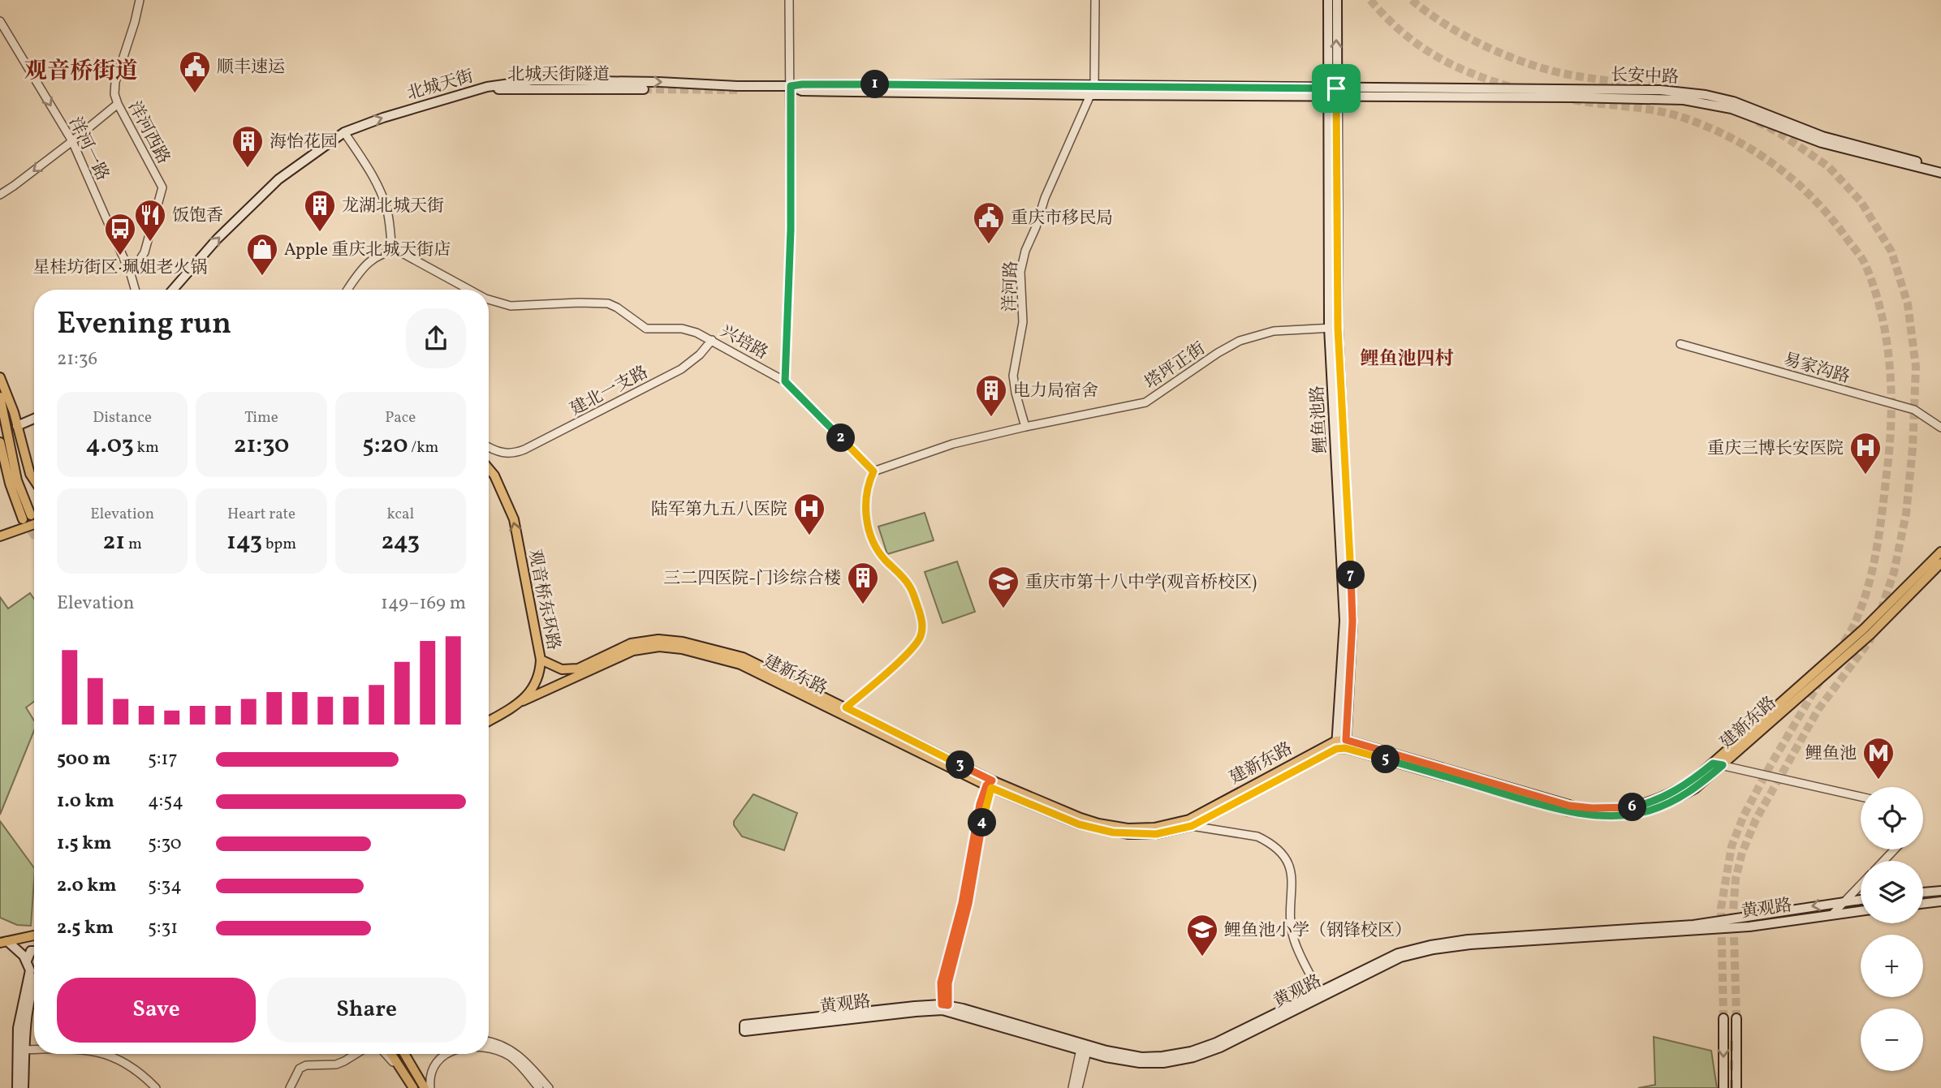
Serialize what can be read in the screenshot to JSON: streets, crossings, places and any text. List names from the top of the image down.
{
  "streets": {
    "main road": [
      "北城天街隧道",
      "长安中路",
      "北城天街",
      "鲤鱼池路",
      "观音桥东环路",
      "建新东路",
      "黄观路"
    ],
    "street": [
      "洋河西路",
      "洋河一路",
      "洋河路",
      "兴培路",
      "塔坪正街",
      "易家沟路",
      "建北一支路"
    ]
  },
  "crossings": [
    ["北城天街隧道", "北城天街"],
    ["长安中路", "北城天街"],
    ["长安中路", "鲤鱼池路"],
    ["北城天街", "洋河路"],
    ["北城天街", "鲤鱼池路"],
    ["洋河西路", "洋河一路"],
    ["洋河路", "塔坪正街"],
    ["兴培路", "建北一支路"],
    ["塔坪正街", "鲤鱼池路"],
    ["鲤鱼池路", "建新东路"],
    ["观音桥东环路", "建新东路"]
  ],
  "one_way": ["北城天街", "洋河一路", "观音桥东环路"],
  "districts": ["观音桥街道", "鲤鱼池四村"],
  "places": {
    "public building": ["顺丰速运", "重庆市移民局"],
    "building": [
      "海怡花园",
      "龙湖北城天街",
      "电力局宿舍",
      "三二四医院-门诊综合楼"
    ],
    "restaurant": ["饭饱香"],
    "bus stop": ["星桂坊街区·珮姐老火锅"],
    "shop": ["Apple 重庆北城天街店"],
    "hospital": ["重庆三博长安医院", "陆军第九五八医院"],
    "school or university": ["重庆市第十八中学(观音桥校区)", "鲤鱼池小学（钢锋校区）"],
    "metro station": ["鲤鱼池"]
  },
  "page": {
    "pins": [
      "1",
      "2",
      "7",
      "5",
      "3",
      "6",
      "4"
    ],
    "heading": ["Evening run", "21:36"],
    "stats": [
      ["Distance", "4.03 km"],
      ["Time", "21:30"],
      ["Pace", "5:20 /km"],
      ["Elevation", "21 m"],
      ["Heart rate", "143 bpm"],
      ["kcal", "243"]
    ],
    "chart": ["Elevation", "149–169 m"],
    "list": [
      {
        "name": "500 m",
        "note": "5:17"
      },
      {
        "name": "1.0 km",
        "note": "4:54"
      },
      {
        "name": "1.5 km",
        "note": "5:30"
      },
      {
        "name": "2.0 km",
        "note": "5:34"
      },
      {
        "name": "2.5 km",
        "note": "5:31"
      }
    ],
    "map_buttons": ["+", "−"],
    "buttons": ["Save", "Share"]
  }
}
